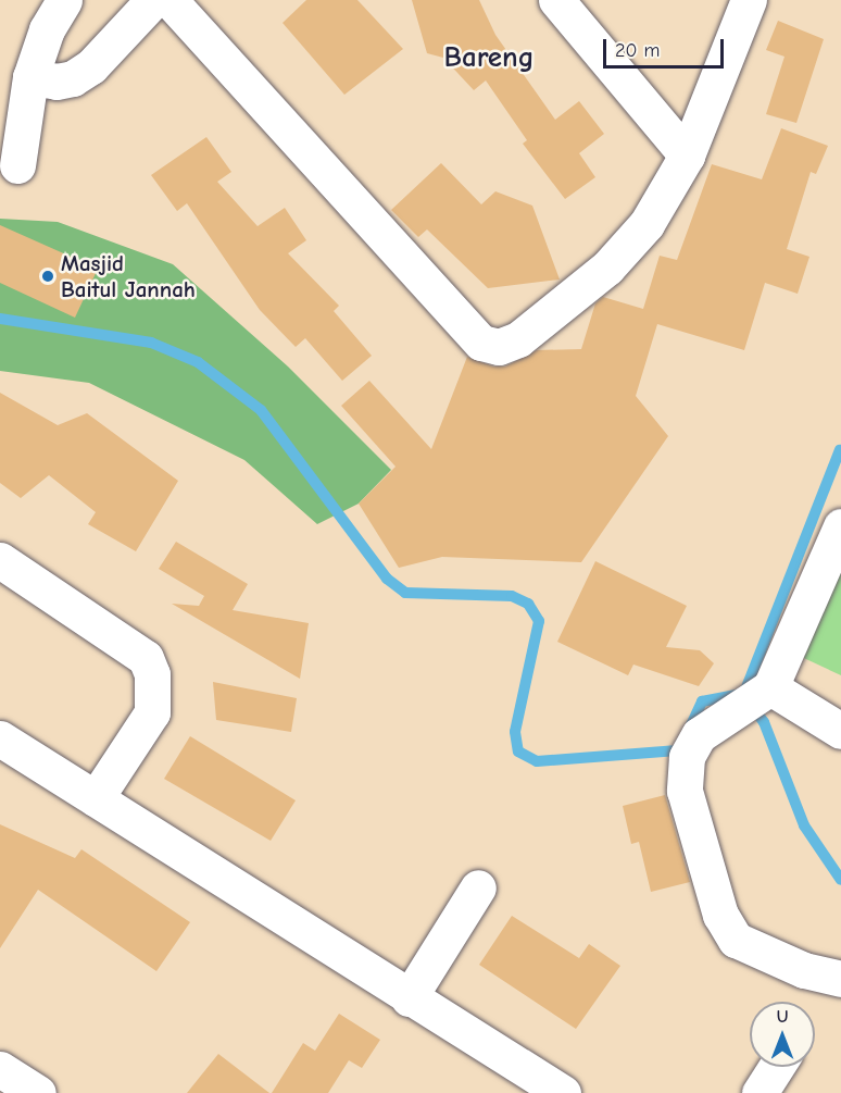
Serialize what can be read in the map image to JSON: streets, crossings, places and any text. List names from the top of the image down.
{
  "districts": ["Bareng"],
  "places": ["Masjid Baitul Jannah"],
  "scale_bar": "20 m",
  "north": "top"
}
